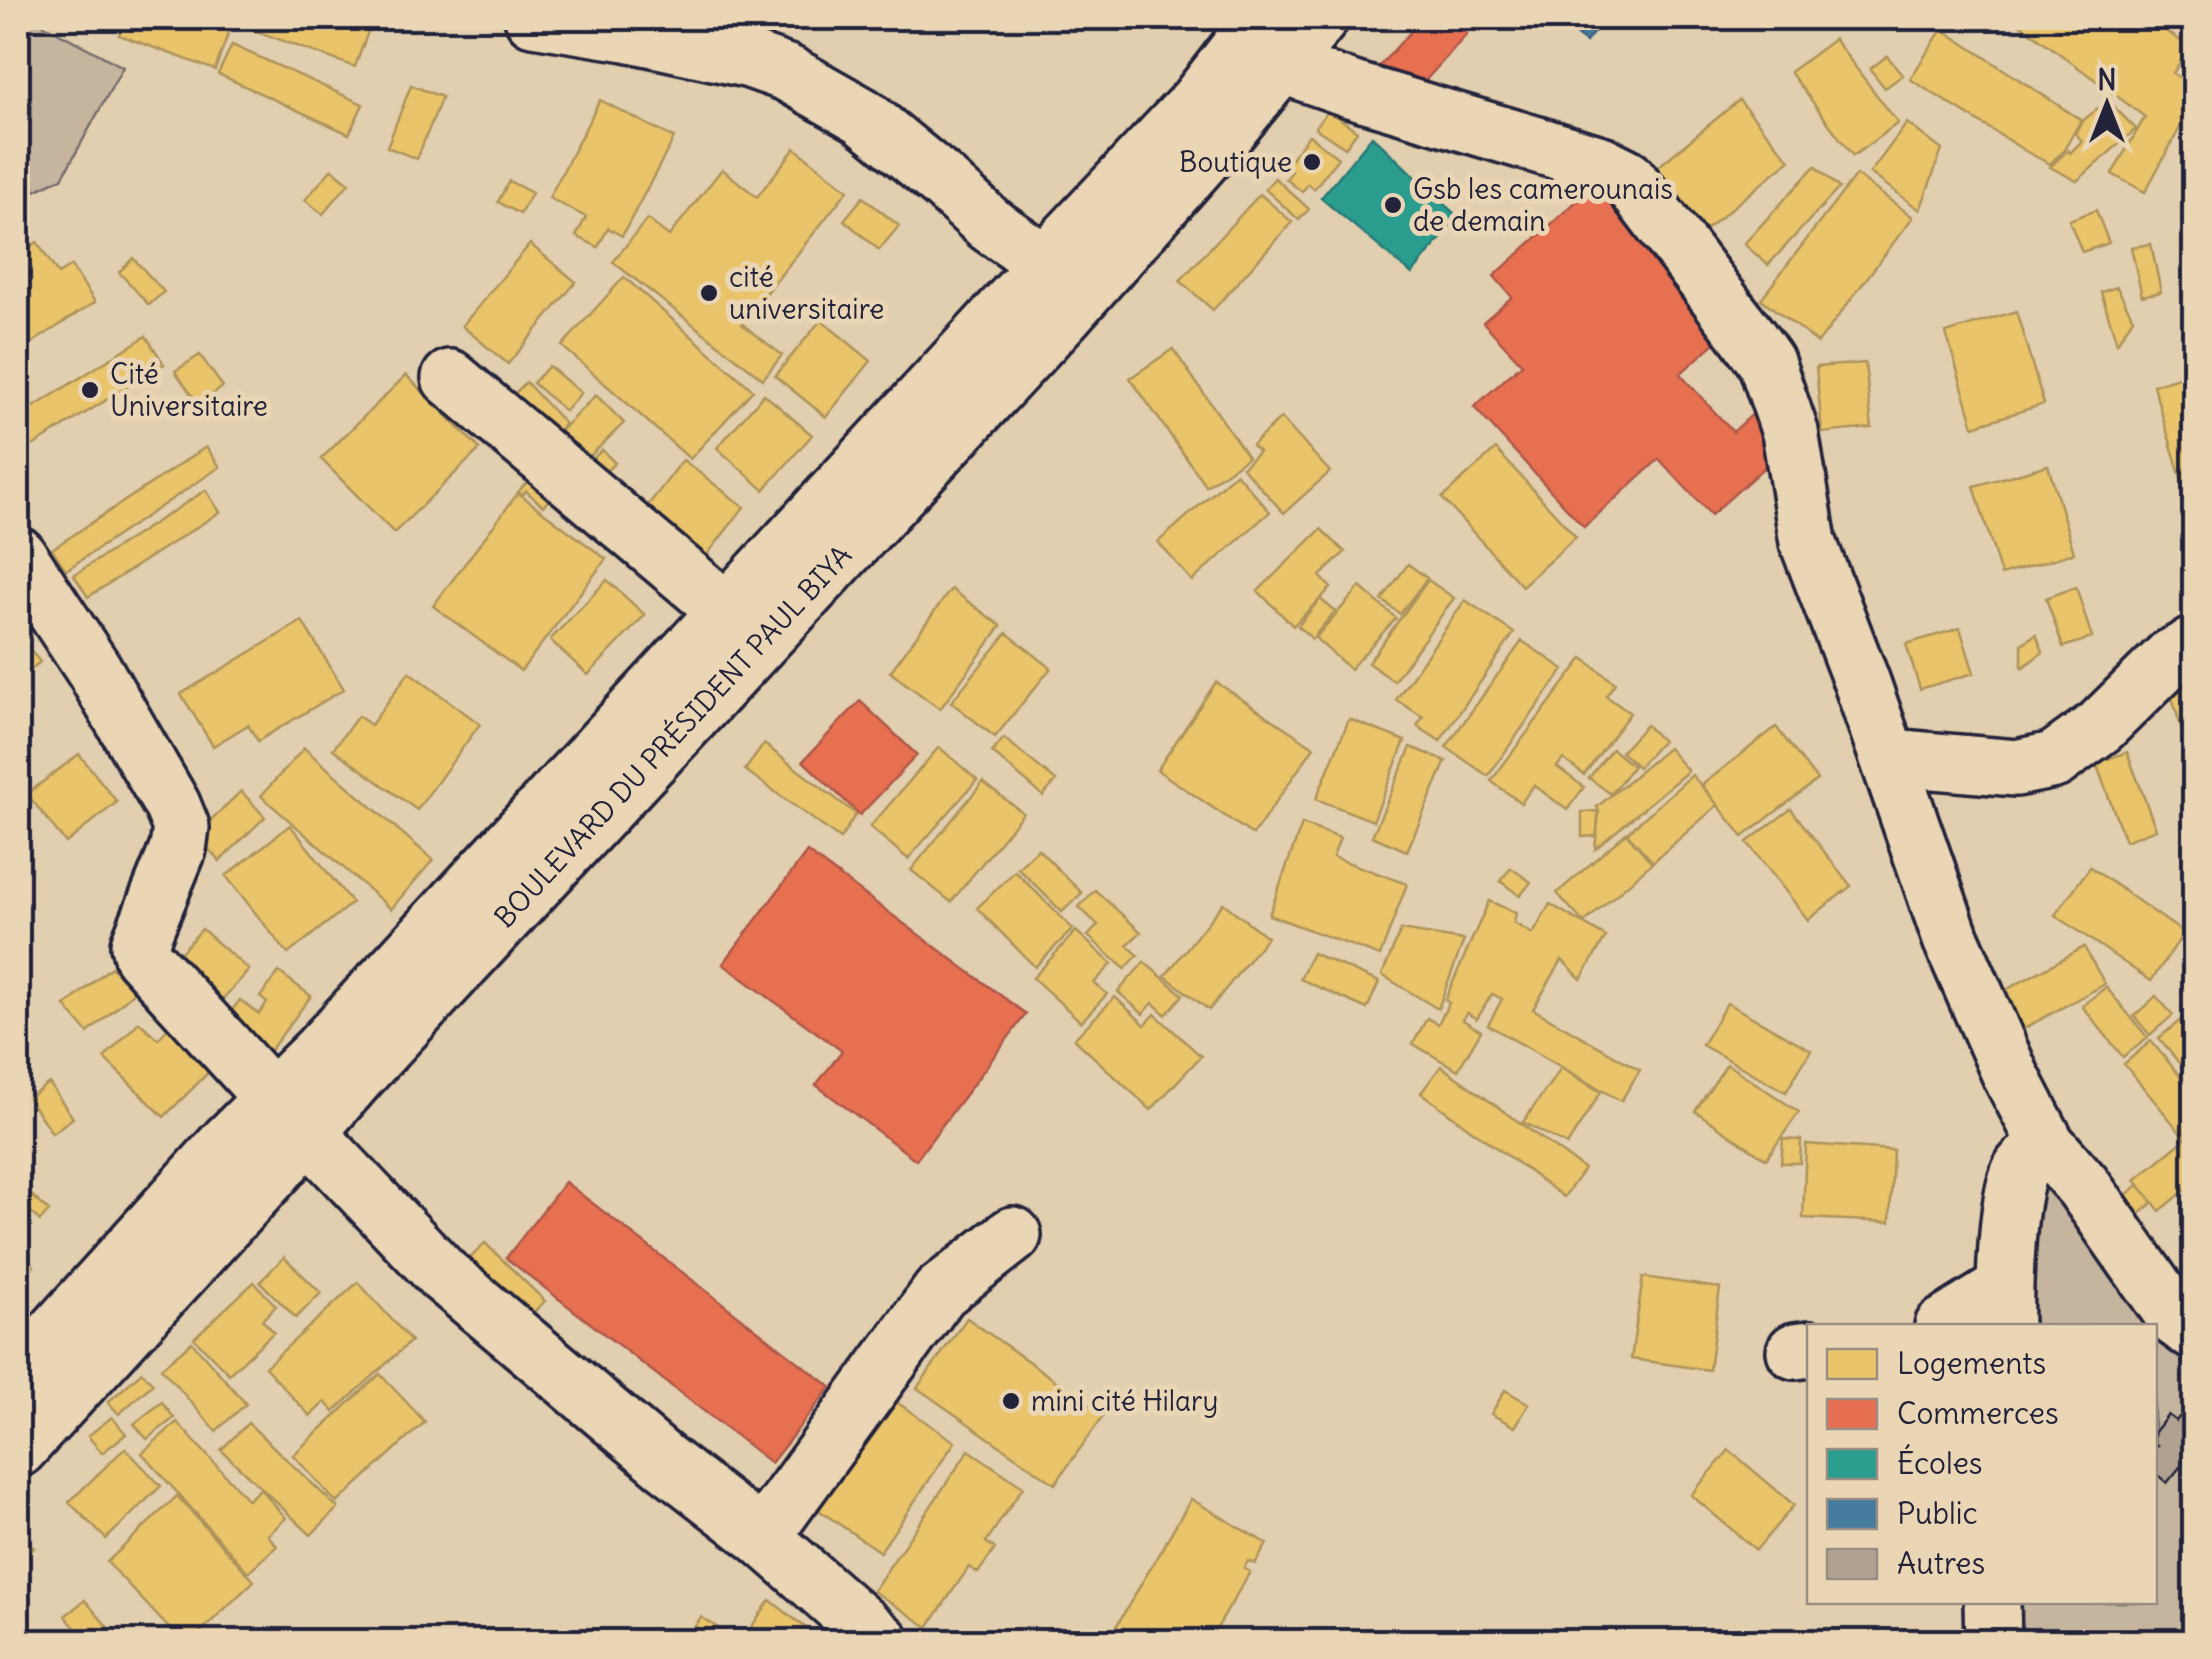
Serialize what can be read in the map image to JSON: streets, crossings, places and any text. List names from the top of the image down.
{
  "streets": {
    "street": ["BOULEVARD DU PRÉSIDENT PAUL BIYA"]
  },
  "places": [
    "Boutique",
    "Gsb les camerounais de demain",
    "cité universitaire",
    "Cité Universitaire",
    "mini cité Hilary"
  ],
  "legend": [
    "Logements",
    "Commerces",
    "Écoles",
    "Public",
    "Autres"
  ],
  "north": "top"
}
